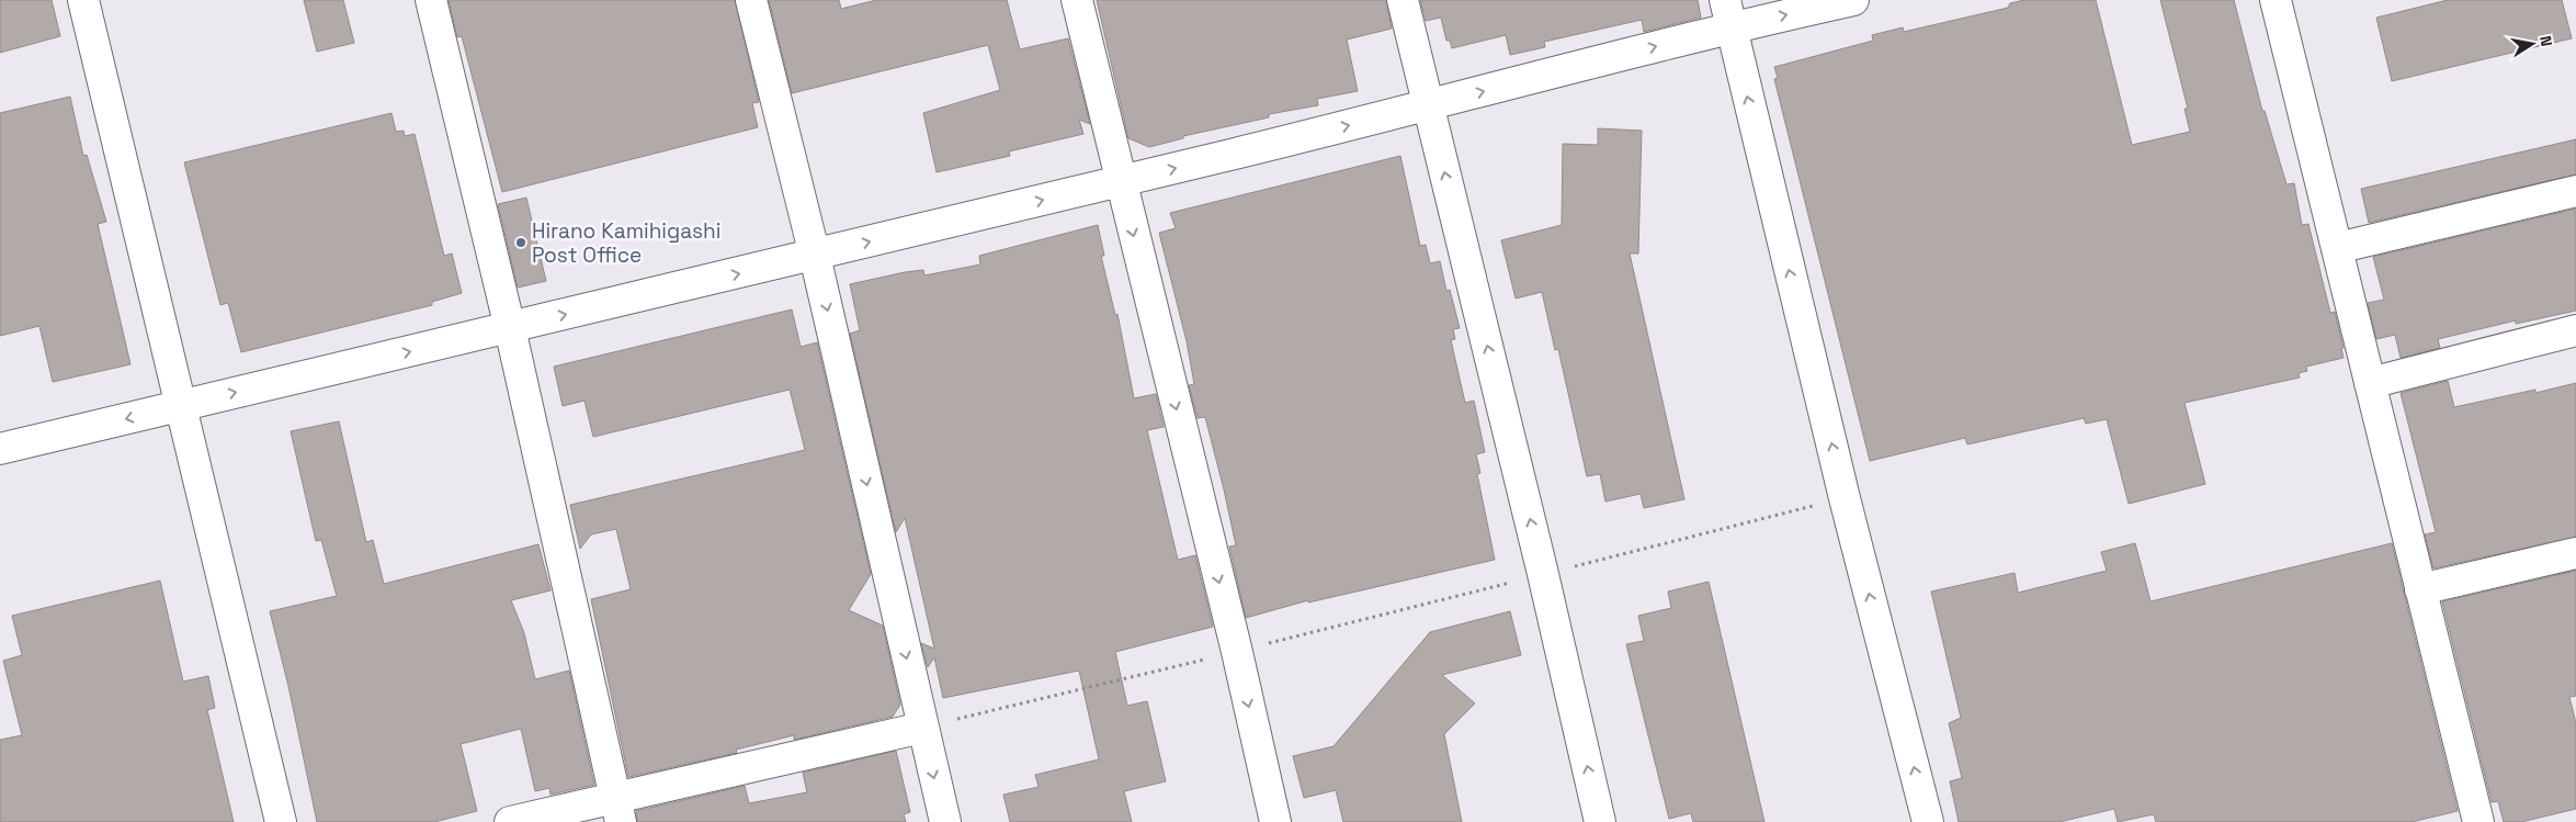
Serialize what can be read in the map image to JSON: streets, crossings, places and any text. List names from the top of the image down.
{
  "places": ["Hirano Kamihigashi Post Office"],
  "north": "right"
}
